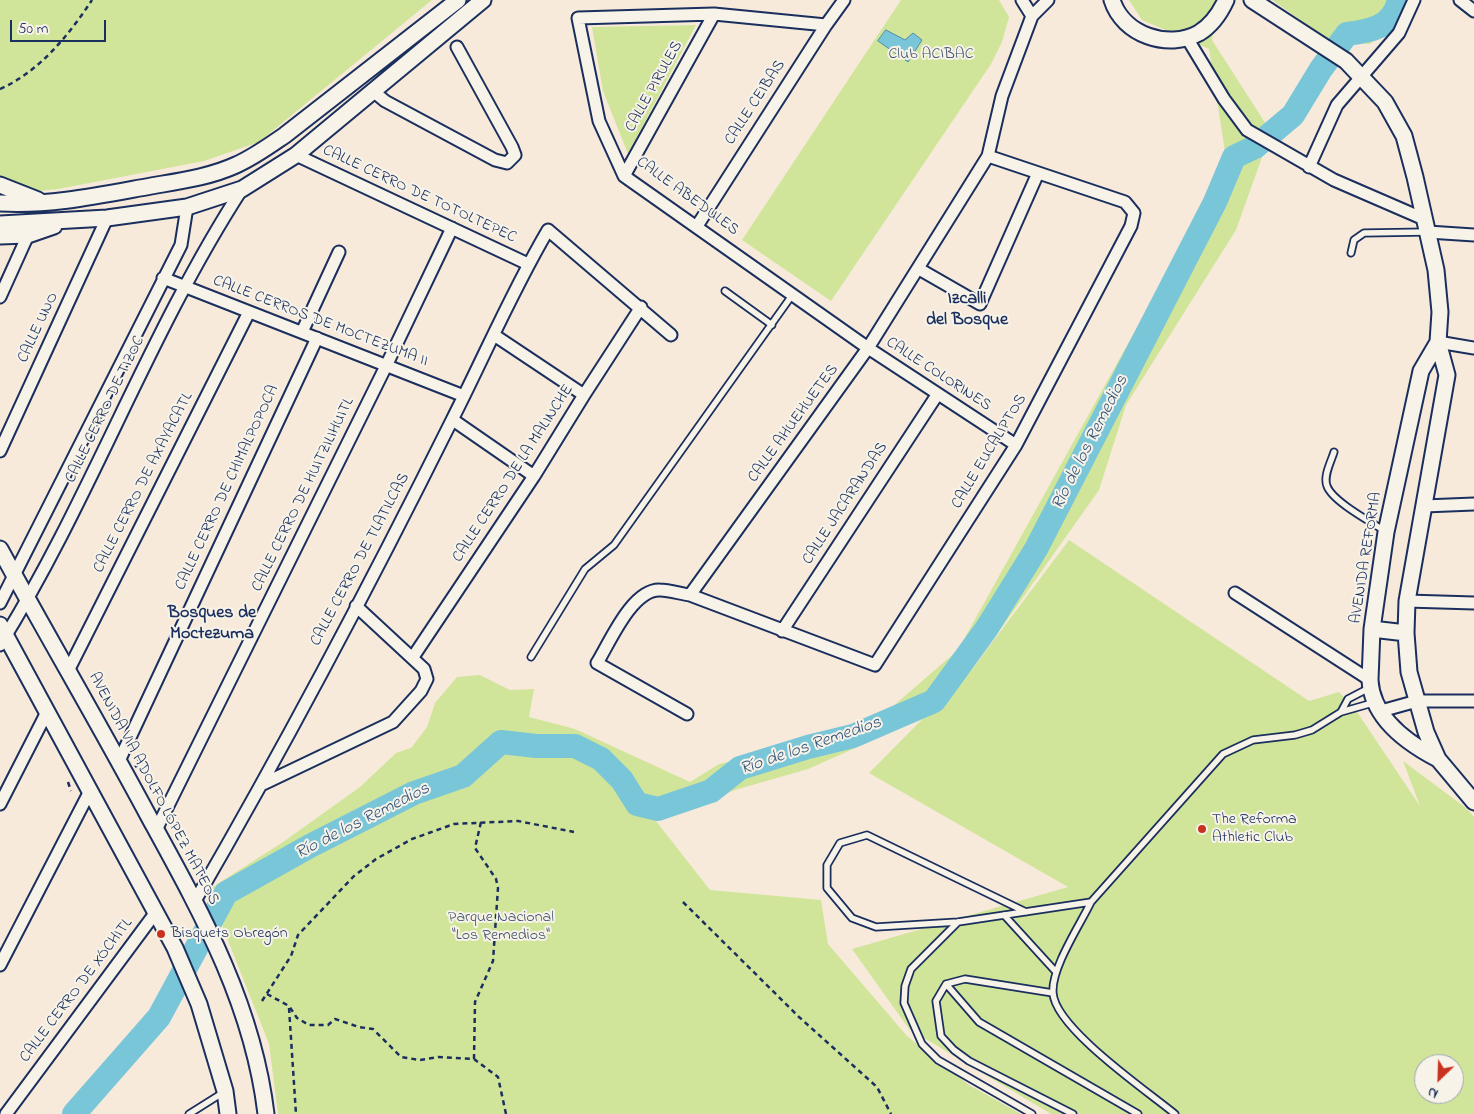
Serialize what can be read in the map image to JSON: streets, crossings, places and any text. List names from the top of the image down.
{
  "streets": {
    "main road": ["AVENIDA REFORMA", "AVENIDA VIA ADOLFO LÓPEZ MATEOS"],
    "street": [
      "CALLE PIRULES",
      "CALLE CEIBAS",
      "CALLE CERRO DE TOTOLTEPEC",
      "CALLE ABEDULES",
      "CALLE CERROS DE MOCTEZUMA II",
      "CALLE UNO",
      "CALLE COLORINES",
      "CALLE CERRO DE TIZOC",
      "CALLE AHUEHUETES",
      "CALLE EUCALIPTOS",
      "CALLE CERRO DE LA MALINCHE",
      "CALLE CERRO DE AXAYACATL",
      "CALLE CERRO DE CHIMALPOPOCA",
      "CALLE CERRO DE HUITZILIHUITL",
      "CALLE JACARANDAS",
      "CALLE CERRO DE TLATILCAS",
      "CALLE CERRO DE XÓCHITL"
    ]
  },
  "crossings": [
    ["CALLE PIRULES", "CALLE ABEDULES"],
    ["CALLE CEIBAS", "CALLE ABEDULES"],
    ["CALLE CERRO DE TOTOLTEPEC", "CALLE CERRO DE HUITZILIHUITL"],
    ["CALLE CERRO DE TOTOLTEPEC", "CALLE CERRO DE TLATILCAS"],
    ["CALLE ABEDULES", "CALLE COLORINES"],
    ["CALLE ABEDULES", "CALLE AHUEHUETES"],
    ["CALLE CERROS DE MOCTEZUMA II", "CALLE CERRO DE TIZOC"],
    ["CALLE CERROS DE MOCTEZUMA II", "CALLE CERRO DE AXAYACATL"],
    ["CALLE CERROS DE MOCTEZUMA II", "CALLE CERRO DE CHIMALPOPOCA"],
    ["CALLE CERROS DE MOCTEZUMA II", "CALLE CERRO DE HUITZILIHUITL"],
    ["CALLE CERROS DE MOCTEZUMA II", "CALLE CERRO DE TLATILCAS"],
    ["CALLE COLORINES", "CALLE AHUEHUETES"],
    ["CALLE COLORINES", "CALLE EUCALIPTOS"],
    ["CALLE COLORINES", "CALLE JACARANDAS"],
    ["CALLE CERRO DE TIZOC", "AVENIDA VIA ADOLFO LÓPEZ MATEOS"],
    ["CALLE AHUEHUETES", "CALLE EUCALIPTOS"],
    ["CALLE EUCALIPTOS", "CALLE JACARANDAS"],
    ["CALLE CERRO DE LA MALINCHE", "CALLE CERRO DE TLATILCAS"],
    ["CALLE CERRO DE AXAYACATL", "AVENIDA VIA ADOLFO LÓPEZ MATEOS"],
    ["CALLE CERRO DE CHIMALPOPOCA", "AVENIDA VIA ADOLFO LÓPEZ MATEOS"],
    ["CALLE CERRO DE HUITZILIHUITL", "AVENIDA VIA ADOLFO LÓPEZ MATEOS"],
    ["CALLE CERRO DE TLATILCAS", "AVENIDA VIA ADOLFO LÓPEZ MATEOS"]
  ],
  "districts": ["Izcalli del Bosque", "Bosques de Moctezuma"],
  "water": ["Río de los Remedios"],
  "parks": ["Club ACIBAC", "Parque Nacional \"Los Remedios\""],
  "places": ["The Reforma Athletic Club", "Bisquets Obregón"],
  "scale_bar": "50 m",
  "north": "bottom left"
}
